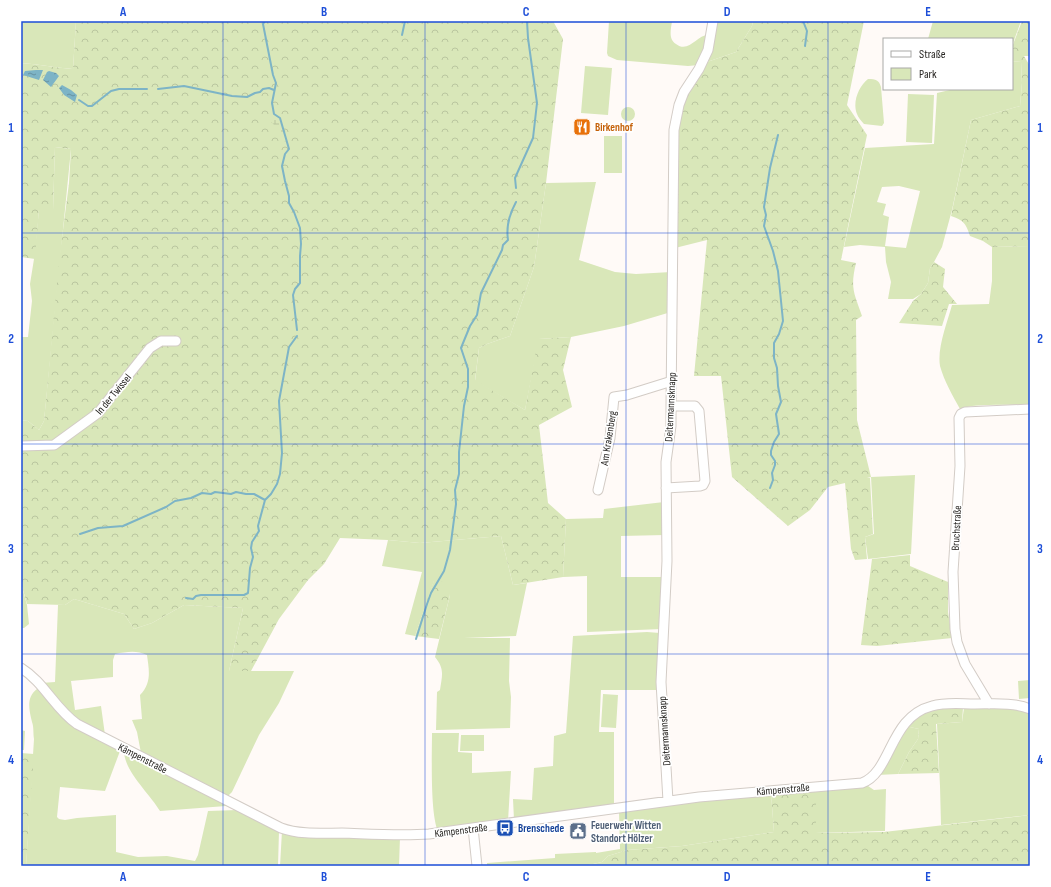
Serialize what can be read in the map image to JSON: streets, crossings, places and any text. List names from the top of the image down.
{
  "streets": {
    "street": [
      "In der Twissel",
      "Deitermannsknapp",
      "Am Krakenberg",
      "Bruchstraße",
      "Kämpenstraße"
    ]
  },
  "crossings": [
    ["Deitermannsknapp", "Am Krakenberg"],
    ["Deitermannsknapp", "Kämpenstraße"],
    ["Bruchstraße", "Kämpenstraße"]
  ],
  "places": {
    "restaurant": ["Birkenhof"],
    "bus stop": ["Brenschede"],
    "public building": ["Feuerwehr Witten Standort Hölzer"]
  },
  "legend": ["Straße", "Park"],
  "grid": {
    "columns": [
      "A",
      "B",
      "C",
      "D",
      "E"
    ],
    "rows": [
      "1",
      "2",
      "3",
      "4"
    ]
  }
}
